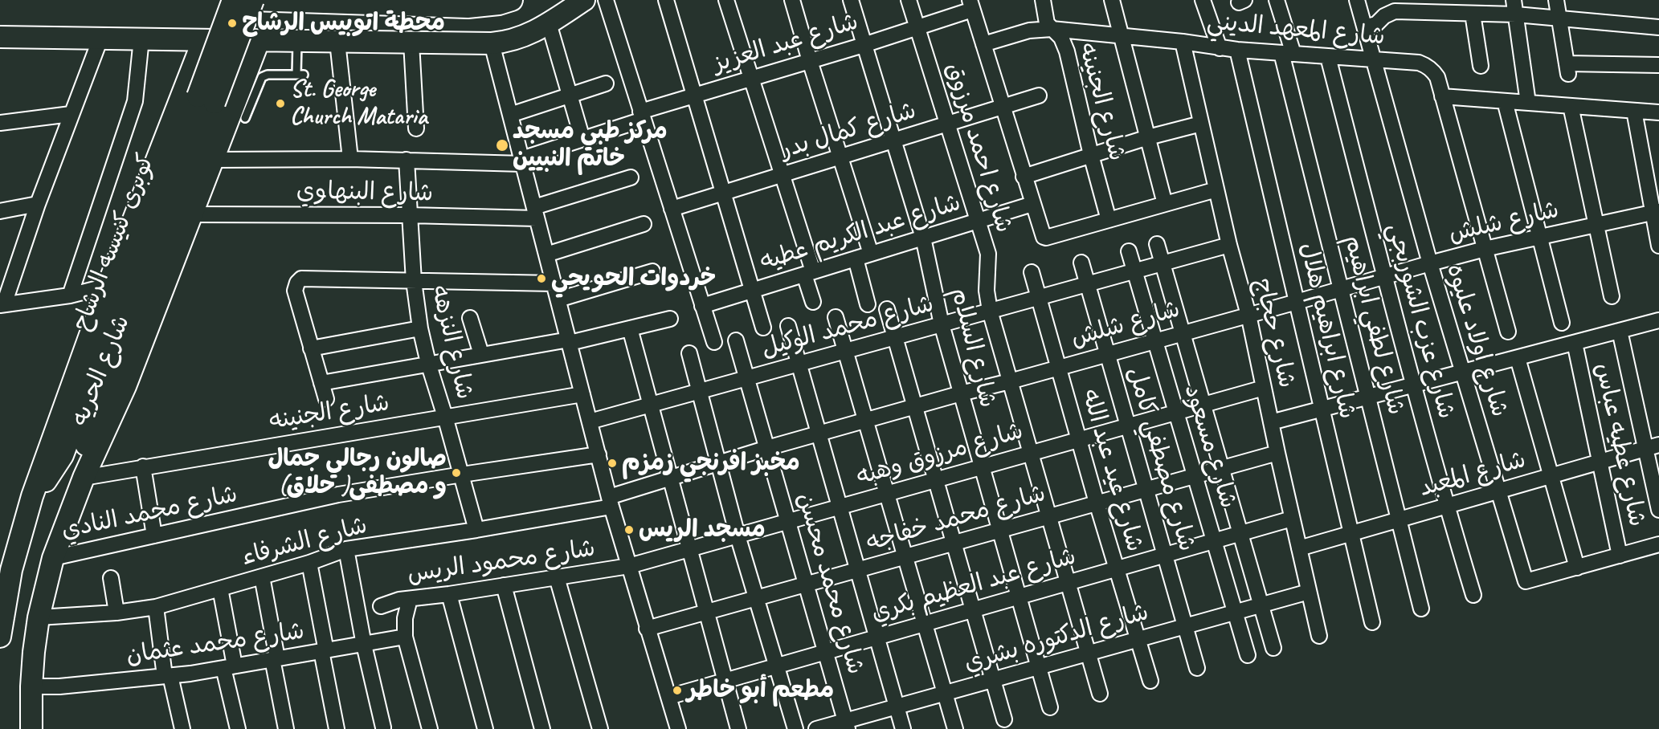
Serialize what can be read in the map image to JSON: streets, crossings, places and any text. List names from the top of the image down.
{
  "streets": {
    "main road": ["كوبرى كنيسه الرشاح", "شارع الحريه"],
    "street": [
      "شارع المعهد الديني",
      "شارع عبد العزيز",
      "شارع الجنينه",
      "شارع كمال بدر",
      "شارع احمد مرزوق",
      "شارع البنهاوي",
      "شارع شلش",
      "شارع عبد الكريم عطيه",
      "شارع عزب الشوربجي",
      "شارع لطفي ابراهيم",
      "شارع محمد الوكيل",
      "شارع ابراهيم هلال",
      "شارع حجاج",
      "شارع اولاد عليوه",
      "شارع النزهه",
      "شارع السلام",
      "شارع عطيه عباس",
      "شارع مسعود",
      "شارع مرزوق وهبه",
      "شارع مصطفي كامل",
      "شارع عيد عبد الله",
      "شارع المعبد",
      "شارع محمد النادي",
      "شارع محمد خفاجه",
      "شارع الشرفاء",
      "شارع محمود الريس",
      "شارع محمد محسن",
      "شارع عبد العظيم بكري",
      "شارع الدكتوره بشري",
      "شارع محمد عثمان"
    ]
  },
  "crossings": [
    ["شارع المعهد الديني", "شارع الجنينه"],
    ["شارع المعهد الديني", "شارع شلش"],
    ["شارع المعهد الديني", "شارع عزب الشوربجي"],
    ["شارع المعهد الديني", "شارع لطفي ابراهيم"],
    ["شارع المعهد الديني", "شارع ابراهيم هلال"],
    ["شارع المعهد الديني", "شارع حجاج"],
    ["شارع المعهد الديني", "شارع اولاد عليوه"],
    ["شارع عبد العزيز", "شارع احمد مرزوق"],
    ["شارع عبد العزيز", "شارع السلام"],
    ["شارع الجنينه", "شارع النزهه"],
    ["شارع الجنينه", "شارع الحريه"],
    ["شارع كمال بدر", "شارع احمد مرزوق"],
    ["شارع كمال بدر", "شارع السلام"],
    ["شارع احمد مرزوق", "شارع شلش"],
    ["شارع احمد مرزوق", "شارع عبد الكريم عطيه"],
    ["شارع احمد مرزوق", "شارع محمد الوكيل"],
    ["شارع احمد مرزوق", "شارع مرزوق وهبه"],
    ["شارع احمد مرزوق", "شارع محمد خفاجه"],
    ["شارع احمد مرزوق", "شارع عبد العظيم بكري"],
    ["شارع احمد مرزوق", "شارع الدكتوره بشري"],
    ["شارع البنهاوي", "شارع النزهه"],
    ["شارع البنهاوي", "شارع الحريه"],
    ["شارع شلش", "شارع عزب الشوربجي"],
    ["شارع شلش", "شارع لطفي ابراهيم"],
    ["شارع شلش", "شارع ابراهيم هلال"],
    ["شارع شلش", "شارع حجاج"],
    ["شارع شلش", "شارع اولاد عليوه"],
    ["شارع شلش", "شارع السلام"],
    ["شارع شلش", "شارع مسعود"],
    ["شارع شلش", "شارع مصطفي كامل"],
    ["شارع شلش", "شارع عيد عبد الله"],
    ["شارع شلش", "شارع الشرفاء"],
    ["شارع شلش", "شارع محمد محسن"],
    ["شارع عبد الكريم عطيه", "شارع السلام"],
    ["كوبرى كنيسه الرشاح", "شارع الحريه"],
    ["شارع عزب الشوربجي", "شارع المعبد"],
    ["شارع لطفي ابراهيم", "شارع المعبد"],
    ["شارع محمد الوكيل", "شارع حجاج"],
    ["شارع محمد الوكيل", "شارع السلام"],
    ["شارع محمد الوكيل", "شارع مسعود"],
    ["شارع محمد الوكيل", "شارع مصطفي كامل"],
    ["شارع محمد الوكيل", "شارع عيد عبد الله"],
    ["شارع محمد الوكيل", "شارع محمد محسن"],
    ["شارع ابراهيم هلال", "شارع المعبد"],
    ["شارع حجاج", "شارع مرزوق وهبه"],
    ["شارع حجاج", "شارع المعبد"],
    ["شارع حجاج", "شارع محمد خفاجه"],
    ["شارع حجاج", "شارع عبد العظيم بكري"],
    ["شارع حجاج", "شارع الدكتوره بشري"],
    ["شارع اولاد عليوه", "شارع المعبد"],
    ["شارع النزهه", "شارع محمد النادي"],
    ["شارع النزهه", "شارع الشرفاء"],
    ["شارع السلام", "شارع مرزوق وهبه"],
    ["شارع السلام", "شارع محمد خفاجه"],
    ["شارع السلام", "شارع عبد العظيم بكري"],
    ["شارع السلام", "شارع الدكتوره بشري"],
    ["شارع الحريه", "شارع محمد النادي"],
    ["شارع الحريه", "شارع الشرفاء"],
    ["شارع الحريه", "شارع محمد عثمان"],
    ["شارع عطيه عباس", "شارع المعبد"],
    ["شارع مسعود", "شارع مرزوق وهبه"],
    ["شارع مسعود", "شارع محمد خفاجه"],
    ["شارع مسعود", "شارع عبد العظيم بكري"],
    ["شارع مسعود", "شارع الدكتوره بشري"],
    ["شارع مرزوق وهبه", "شارع مصطفي كامل"],
    ["شارع مرزوق وهبه", "شارع عيد عبد الله"],
    ["شارع مرزوق وهبه", "شارع محمود الريس"],
    ["شارع مرزوق وهبه", "شارع محمد محسن"],
    ["شارع مصطفي كامل", "شارع محمد خفاجه"],
    ["شارع مصطفي كامل", "شارع عبد العظيم بكري"],
    ["شارع مصطفي كامل", "شارع الدكتوره بشري"],
    ["شارع عيد عبد الله", "شارع محمد خفاجه"],
    ["شارع عيد عبد الله", "شارع عبد العظيم بكري"],
    ["شارع عيد عبد الله", "شارع الدكتوره بشري"],
    ["شارع محمد خفاجه", "شارع محمد محسن"],
    ["شارع محمد محسن", "شارع عبد العظيم بكري"],
    ["شارع محمد محسن", "شارع الدكتوره بشري"]
  ],
  "places": [
    "محطة اتوبيس الرشاح",
    "St. George Church Mataria",
    "مركز طبي مسجد خاتم النبيين",
    "خردوات الحويحي",
    "مخبز افرنجي زمزم",
    "صالون رجالي جمال و مصطفى( حلاق)",
    "مسجد الريس",
    "مطعم أبو خاطر"
  ]
}
